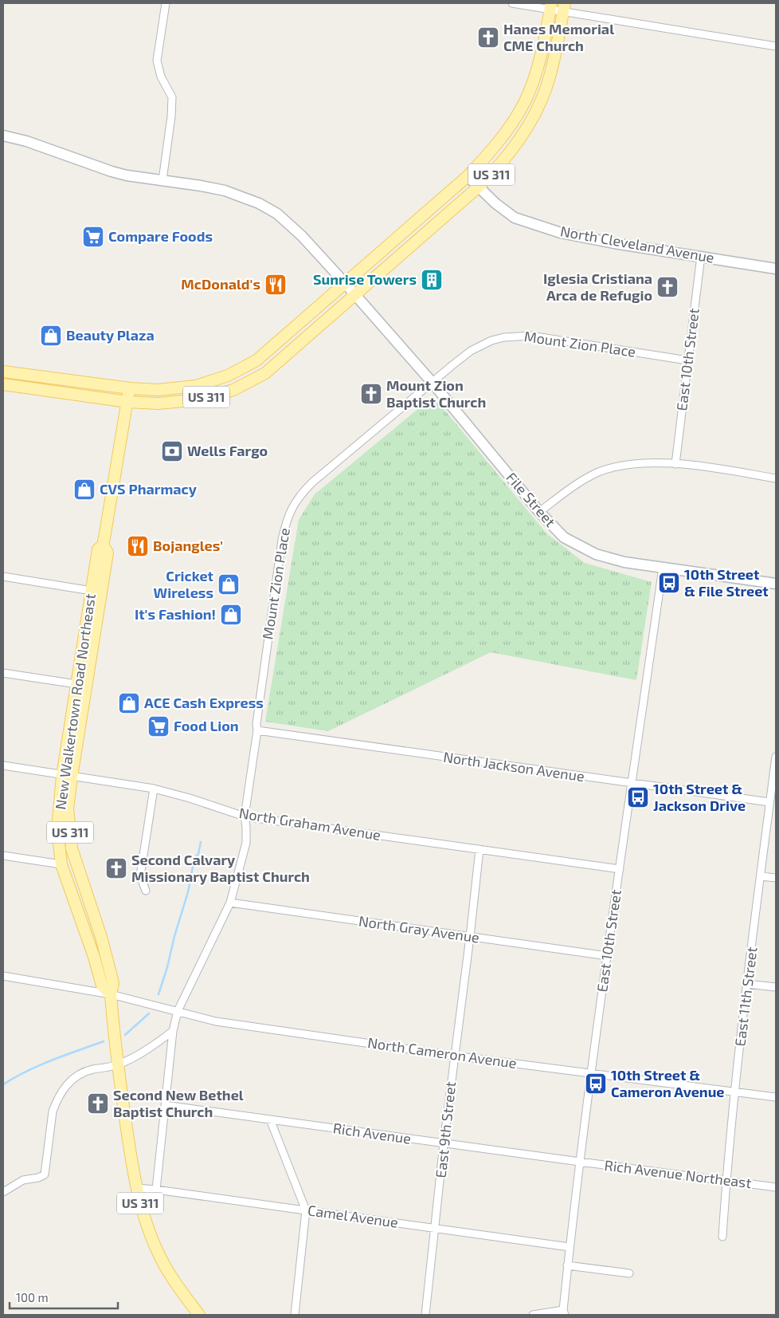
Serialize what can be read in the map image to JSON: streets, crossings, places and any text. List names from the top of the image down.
{
  "streets": {
    "main road": ["US 311", "New Walkertown Road Northeast"],
    "street": [
      "North Cleveland Avenue",
      "Mount Zion Place",
      "East 10th Street",
      "File Street",
      "North Jackson Avenue",
      "North Graham Avenue",
      "North Gray Avenue",
      "East 11th Street",
      "North Cameron Avenue",
      "East 9th Street",
      "Rich Avenue",
      "Rich Avenue Northeast",
      "Camel Avenue"
    ]
  },
  "crossings": [
    ["US 311", "North Cleveland Avenue"],
    ["US 311", "File Street"],
    ["US 311", "New Walkertown Road Northeast"],
    ["North Cleveland Avenue", "East 10th Street"],
    ["Mount Zion Place", "East 10th Street"],
    ["Mount Zion Place", "File Street"],
    ["Mount Zion Place", "North Jackson Avenue"],
    ["Mount Zion Place", "North Graham Avenue"],
    ["Mount Zion Place", "North Gray Avenue"],
    ["Mount Zion Place", "North Cameron Avenue"],
    ["Mount Zion Place", "Rich Avenue"],
    ["Mount Zion Place", "Camel Avenue"],
    ["East 10th Street", "File Street"],
    ["East 10th Street", "North Jackson Avenue"],
    ["East 10th Street", "North Graham Avenue"],
    ["East 10th Street", "North Gray Avenue"],
    ["East 10th Street", "North Cameron Avenue"],
    ["East 10th Street", "Rich Avenue"],
    ["East 10th Street", "Rich Avenue Northeast"],
    ["East 10th Street", "Camel Avenue"],
    ["New Walkertown Road Northeast", "North Graham Avenue"],
    ["New Walkertown Road Northeast", "North Cameron Avenue"],
    ["New Walkertown Road Northeast", "Camel Avenue"],
    ["North Jackson Avenue", "East 11th Street"],
    ["North Graham Avenue", "East 9th Street"],
    ["North Gray Avenue", "East 9th Street"],
    ["East 11th Street", "North Cameron Avenue"],
    ["East 11th Street", "Rich Avenue Northeast"],
    ["North Cameron Avenue", "East 9th Street"],
    ["East 9th Street", "Rich Avenue"],
    ["East 9th Street", "Camel Avenue"],
    ["Rich Avenue", "Rich Avenue Northeast"]
  ],
  "places": {
    "church": [
      "Hanes Memorial CME Church",
      "Iglesia Cristiana Arca de Refugio",
      "Mount Zion Baptist Church",
      "Second Calvary Missionary Baptist Church",
      "Second New Bethel Baptist Church"
    ],
    "supermarket": ["Compare Foods", "Food Lion"],
    "building": ["Sunrise Towers"],
    "restaurant": ["McDonald's", "Bojangles'"],
    "shop": [
      "Beauty Plaza",
      "CVS Pharmacy",
      "Cricket Wireless",
      "It's Fashion!",
      "ACE Cash Express"
    ],
    "bank": ["Wells Fargo"],
    "bus stop": ["10th Street & File Street", "10th Street & Jackson Drive", "10th Street & Cameron Avenue"]
  },
  "scale_bar": "100 m"
}
